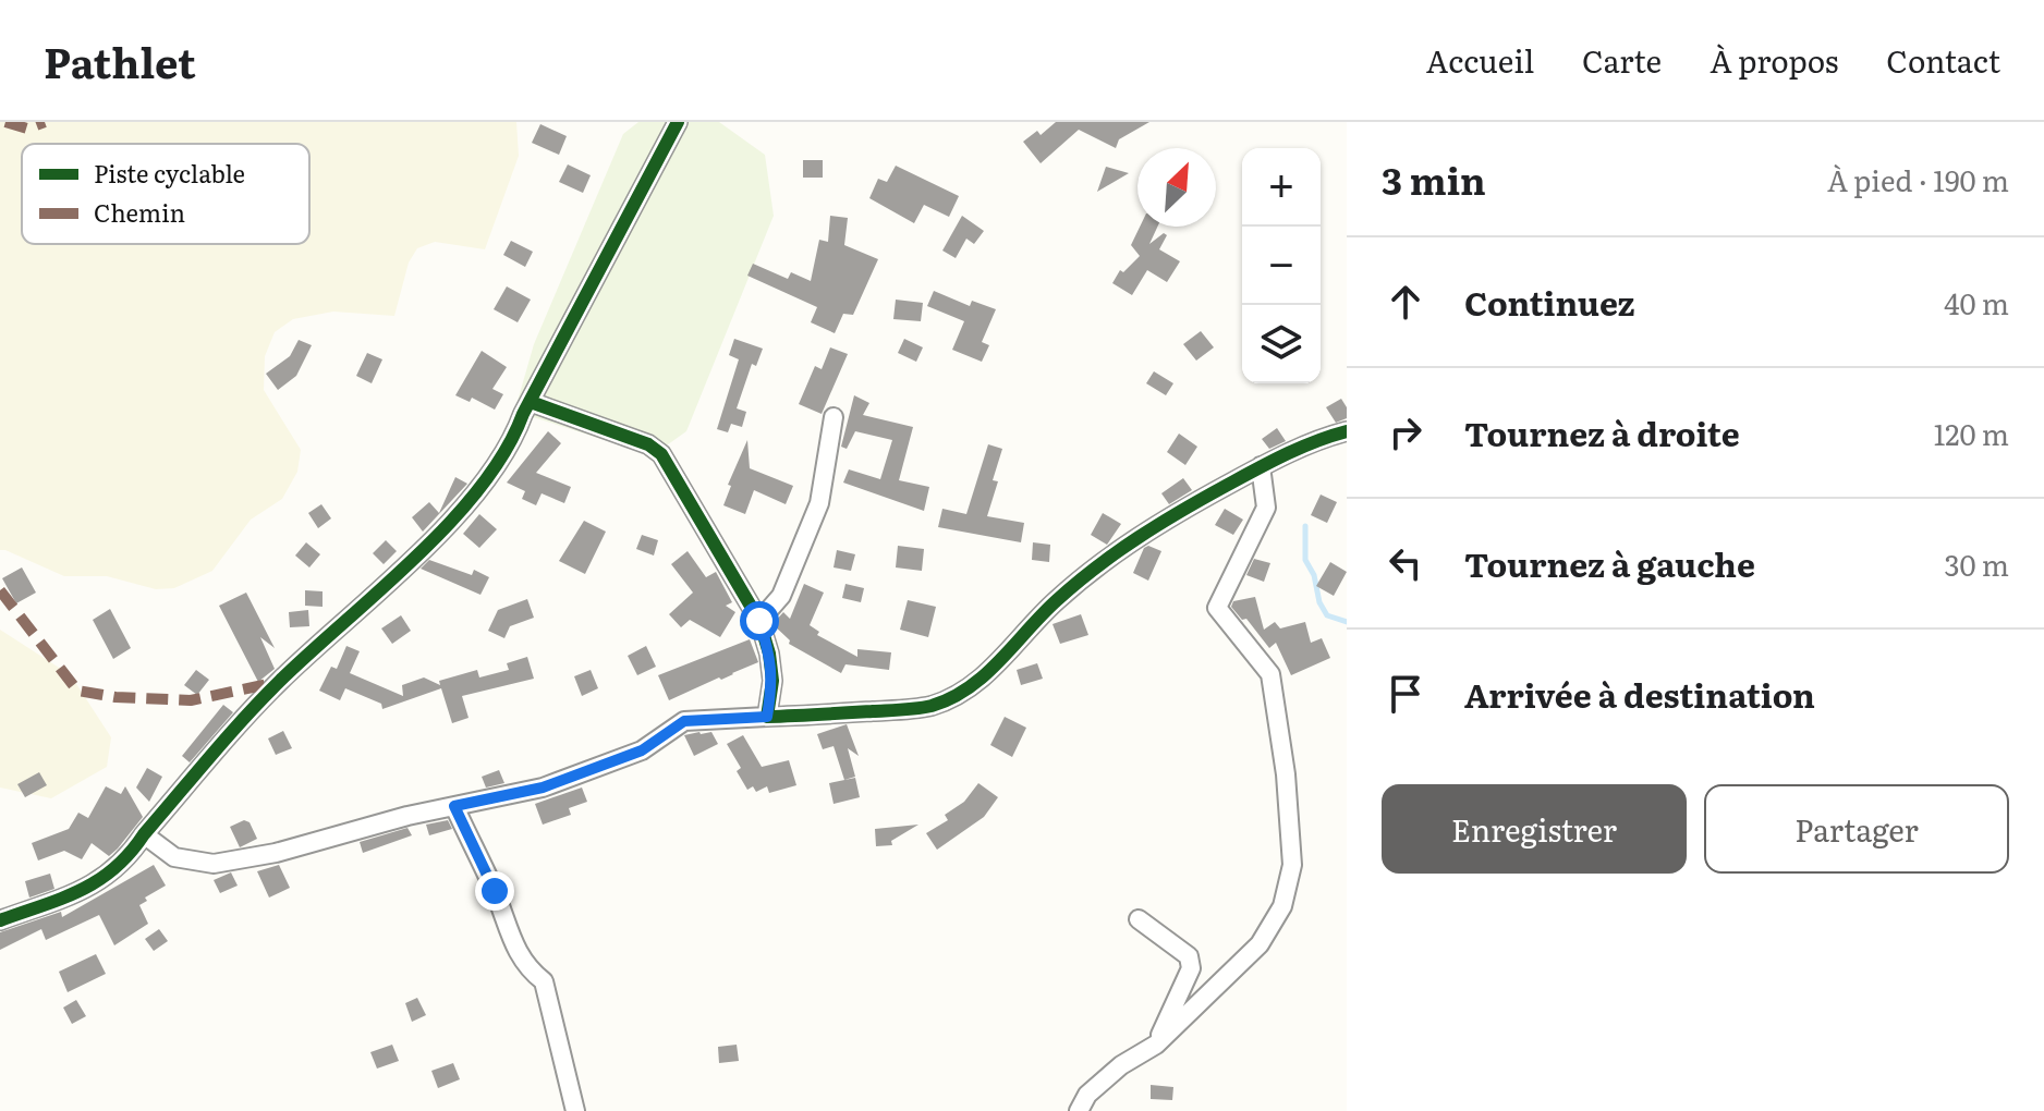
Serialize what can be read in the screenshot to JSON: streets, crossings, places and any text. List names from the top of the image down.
{
  "legend": ["Piste cyclable", "Chemin"],
  "north": "top right",
  "page": {
    "header": "Pathlet",
    "nav": [
      "Accueil",
      "Carte",
      "À propos",
      "Contact"
    ],
    "heading": ["3 min", "À pied · 190 m"],
    "map_buttons": ["+", "−"],
    "list": [
      ["Continuez", "40 m"],
      ["Tournez à droite", "120 m"],
      ["Tournez à gauche", "30 m"],
      "Arrivée à destination"
    ],
    "buttons": ["Enregistrer", "Partager"]
  }
}
